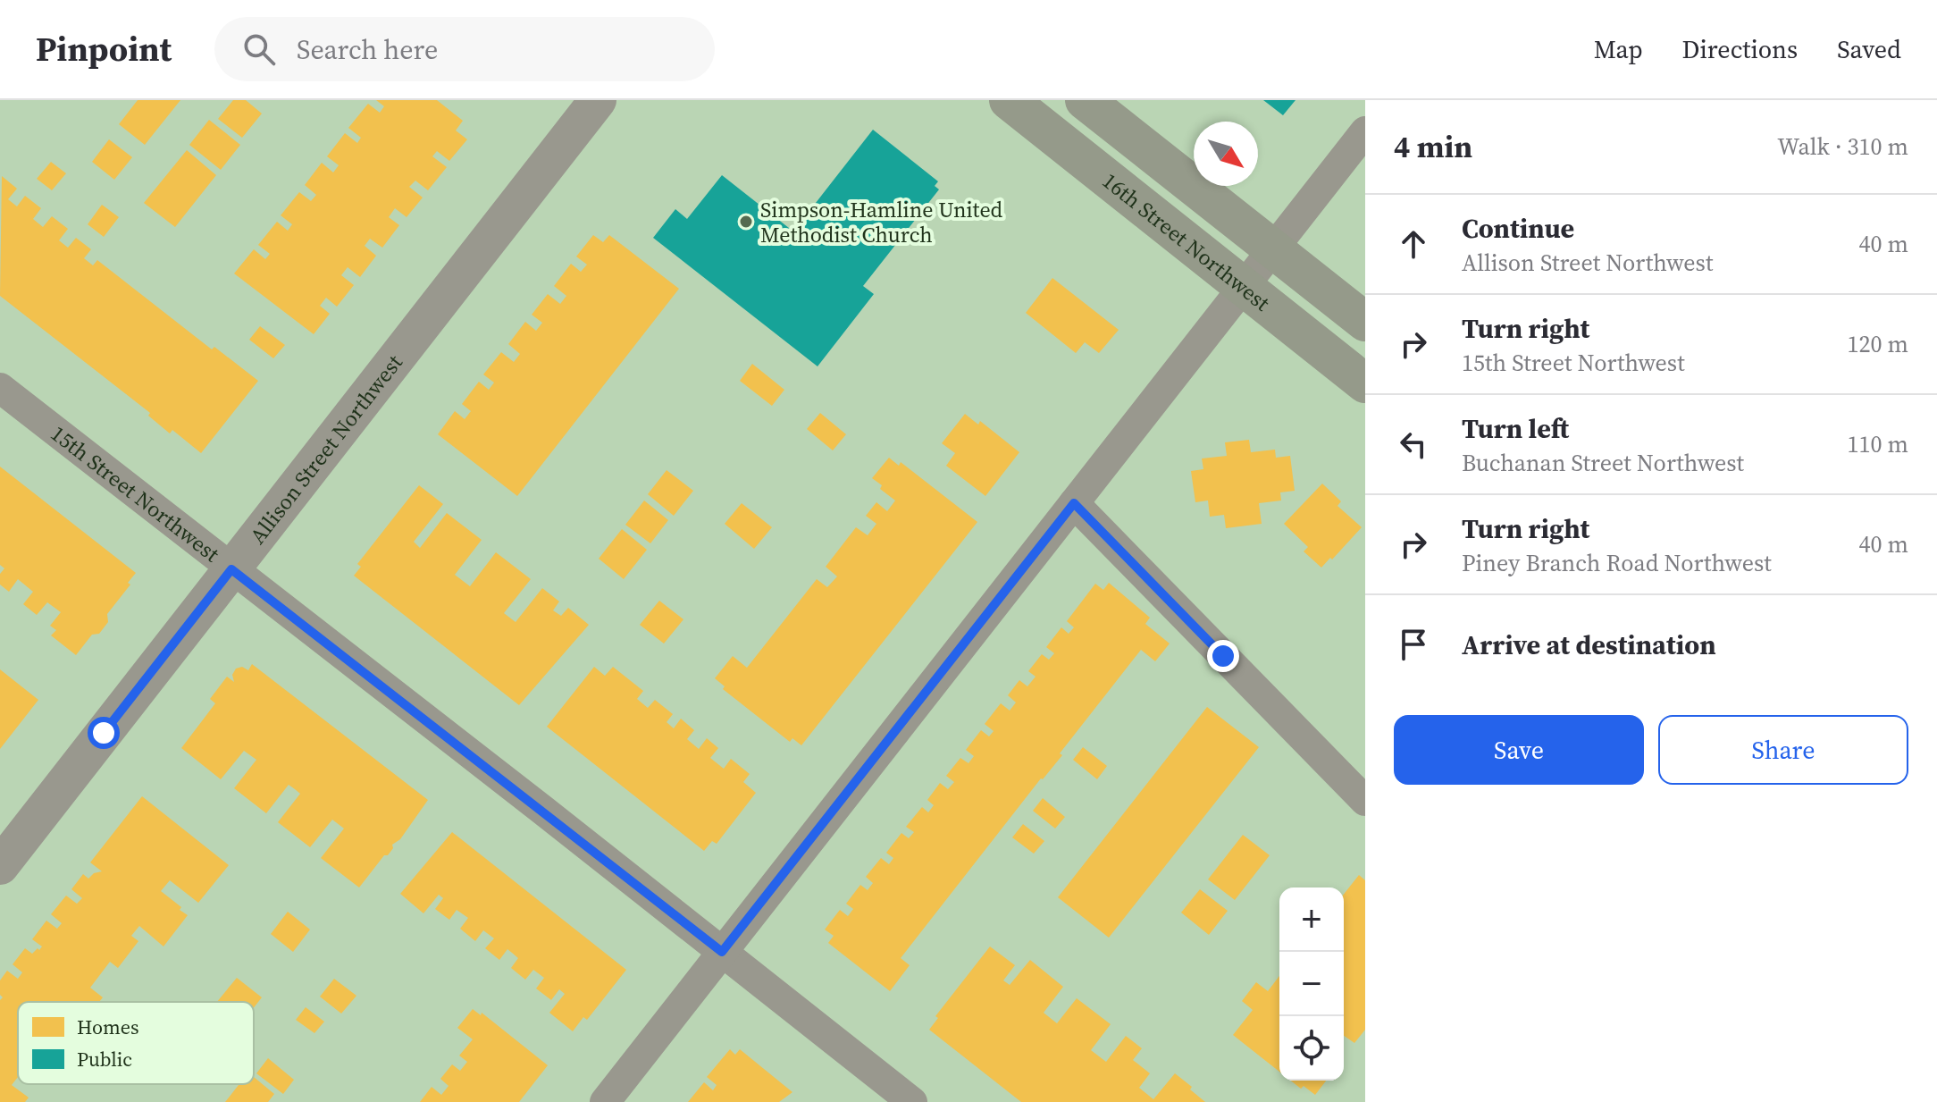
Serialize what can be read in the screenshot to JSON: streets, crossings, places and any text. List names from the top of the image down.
{
  "streets": {
    "main road": ["16th Street Northwest"],
    "street": ["Allison Street Northwest", "15th Street Northwest"]
  },
  "crossings": [
    ["Allison Street Northwest", "15th Street Northwest"]
  ],
  "places": ["Simpson-Hamline United Methodist Church"],
  "legend": ["Homes", "Public"],
  "north": "bottom right",
  "page": {
    "header": "Pinpoint",
    "search": "Search here",
    "nav": ["Map", "Directions", "Saved"],
    "heading": ["4 min", "Walk · 310 m"],
    "list": [
      ["Continue", "Allison Street Northwest", "40 m"],
      ["Turn right", "15th Street Northwest", "120 m"],
      ["Turn left", "Buchanan Street Northwest", "110 m"],
      ["Turn right", "Piney Branch Road Northwest", "40 m"],
      "Arrive at destination"
    ],
    "buttons": ["Save", "Share"],
    "map_buttons": ["+", "−"]
  }
}
